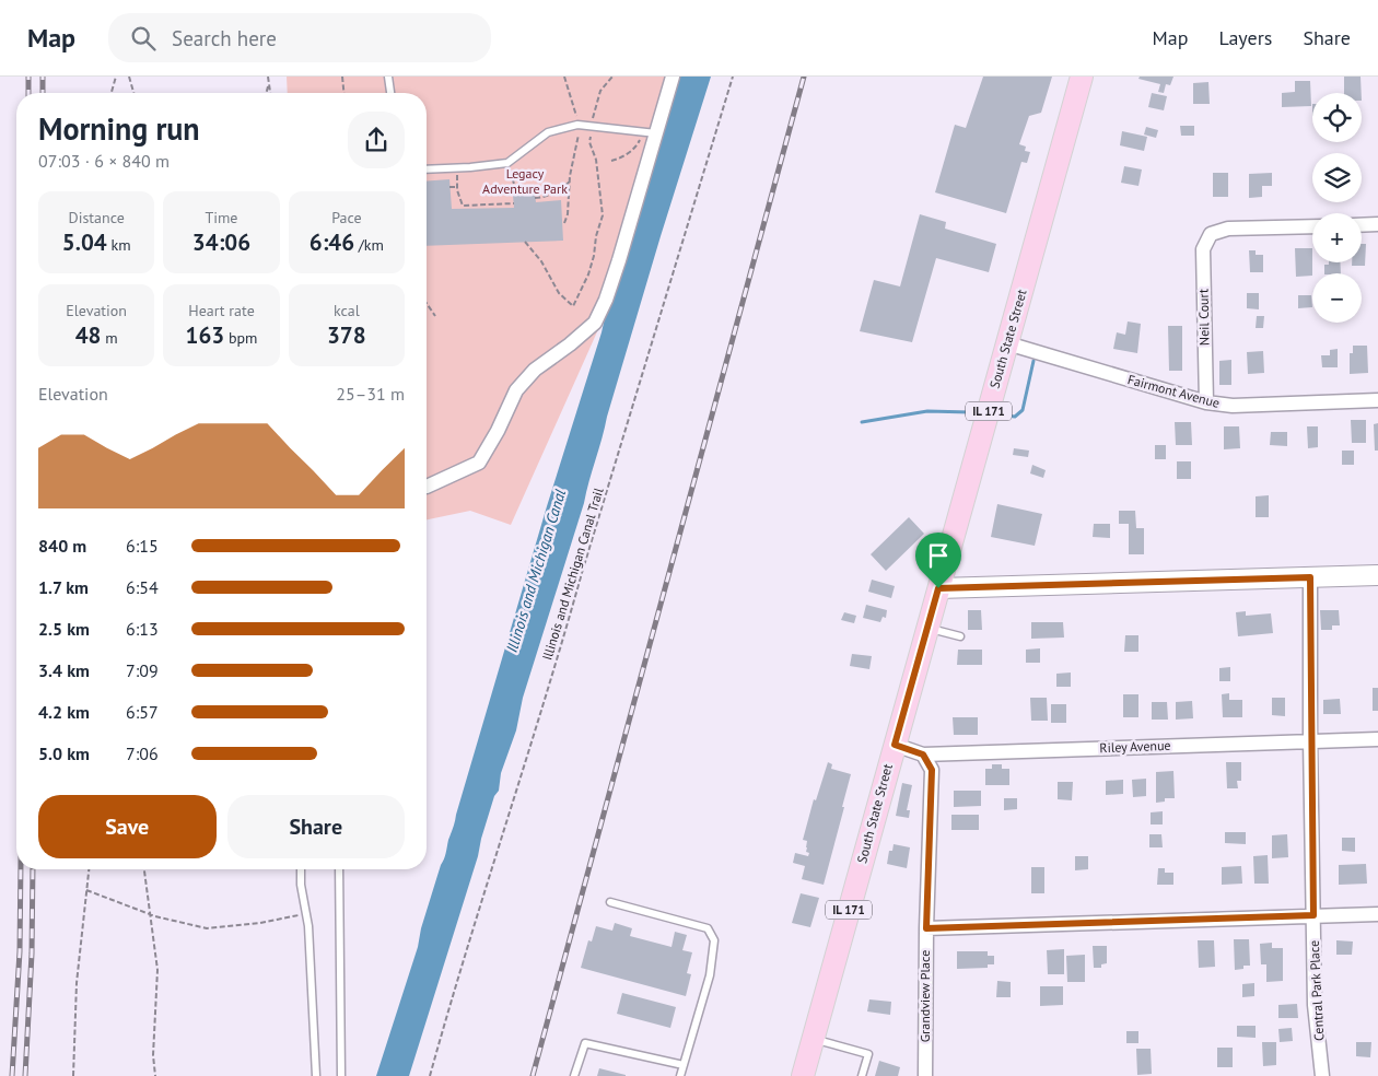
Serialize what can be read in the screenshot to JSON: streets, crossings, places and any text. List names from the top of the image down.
{
  "streets": {
    "main road": ["South State Street", "IL 171"],
    "street": [
      "Neil Court",
      "Fairmont Avenue",
      "Riley Avenue",
      "Central Park Place",
      "Grandview Place"
    ],
    "path": ["Illinois and Michigan Canal Trail"]
  },
  "crossings": [
    ["Neil Court", "Fairmont Avenue"],
    ["South State Street", "Fairmont Avenue"],
    ["South State Street", "Riley Avenue"],
    ["Riley Avenue", "Central Park Place"],
    ["Riley Avenue", "Grandview Place"]
  ],
  "water": ["Illinois and Michigan Canal"],
  "parks": ["Legacy Adventure Park"],
  "page": {
    "header": "Map",
    "search": "Search here",
    "nav": ["Map", "Layers", "Share"],
    "map_buttons": ["+", "−"],
    "heading": ["Morning run", "07:03 · 6 × 840 m"],
    "stats": [
      ["Distance", "5.04 km"],
      ["Time", "34:06"],
      ["Pace", "6:46 /km"],
      ["Elevation", "48 m"],
      ["Heart rate", "163 bpm"],
      ["kcal", "378"]
    ],
    "chart": ["Elevation", "25–31 m"],
    "list": [
      {
        "name": "840 m",
        "note": "6:15"
      },
      {
        "name": "1.7 km",
        "note": "6:54"
      },
      {
        "name": "2.5 km",
        "note": "6:13"
      },
      {
        "name": "3.4 km",
        "note": "7:09"
      },
      {
        "name": "4.2 km",
        "note": "6:57"
      },
      {
        "name": "5.0 km",
        "note": "7:06"
      }
    ],
    "buttons": ["Save", "Share"]
  }
}
